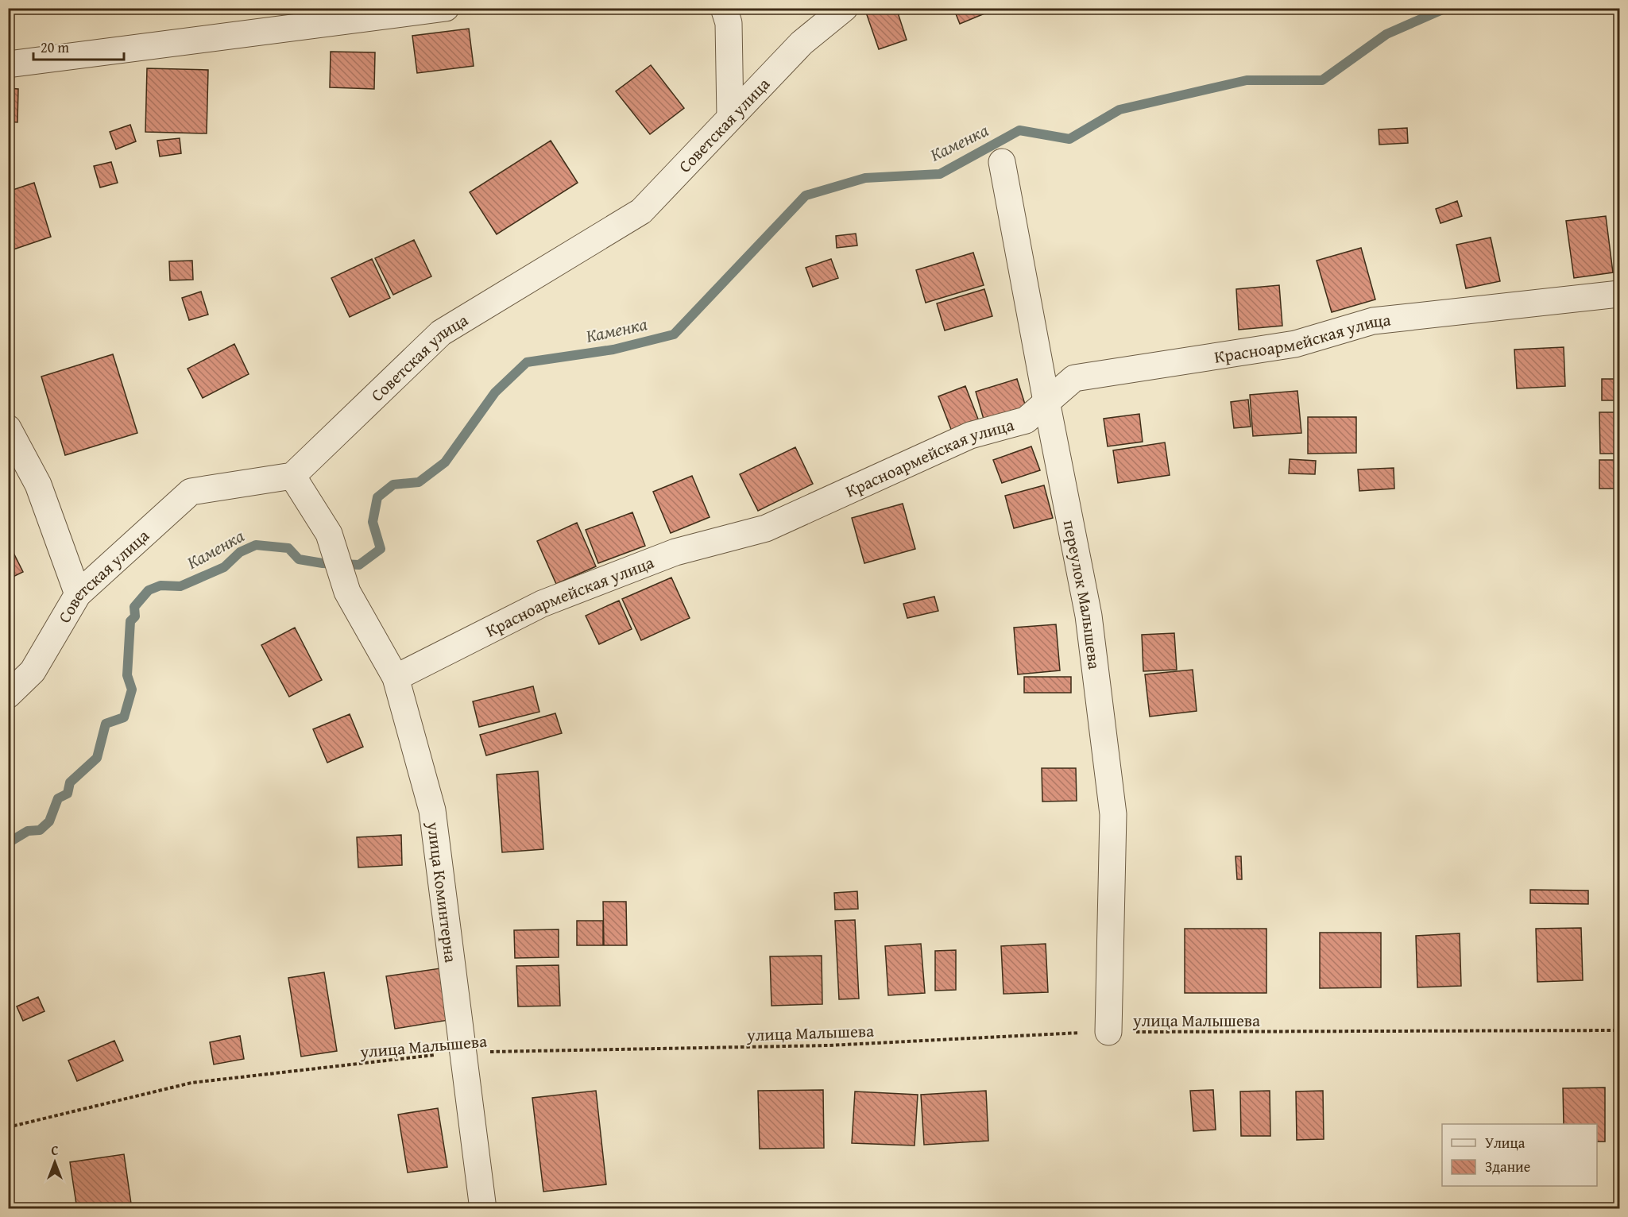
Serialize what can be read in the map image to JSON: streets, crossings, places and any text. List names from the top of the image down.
{
  "streets": {
    "street": [
      "Советская улица",
      "Красноармейская улица",
      "переулок Малышева",
      "улица Коминтерна"
    ],
    "path": ["улица Малышева"]
  },
  "crossings": [
    ["Советская улица", "улица Коминтерна"],
    ["Красноармейская улица", "переулок Малышева"],
    ["Красноармейская улица", "улица Коминтерна"],
    ["переулок Малышева", "улица Малышева"],
    ["улица Коминтерна", "улица Малышева"]
  ],
  "water": ["Каменка"],
  "legend": ["Улица", "Здание"],
  "scale_bar": "20 m",
  "north": "top"
}
